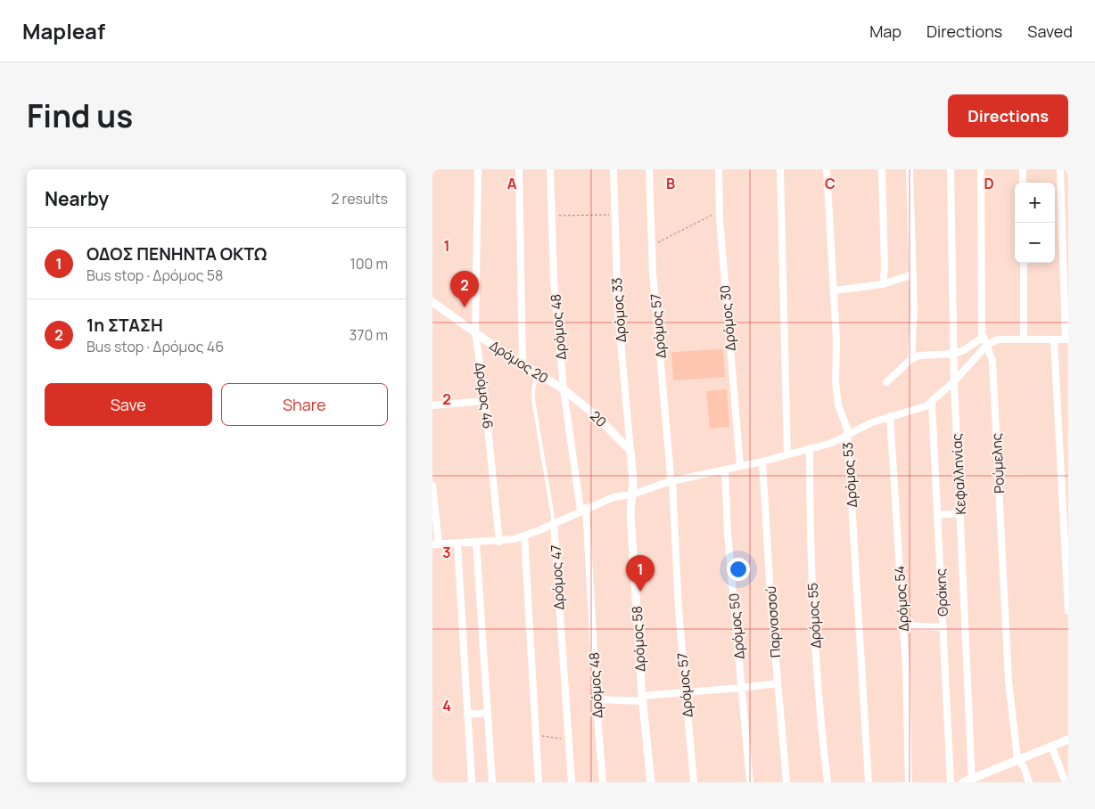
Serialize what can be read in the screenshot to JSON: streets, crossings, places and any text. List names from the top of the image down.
{
  "streets": {
    "street": [
      "Δρόμος 33",
      "Δρόμος 30",
      "Δρόμος 57",
      "Δρόμος 48",
      "Δρόμος 20",
      "Δρόμος 46",
      "20",
      "Ρούμελης",
      "Κεφαλληνίας",
      "Δρόμος 53",
      "Δρόμος 47",
      "Θράκης",
      "Δρόμος 54",
      "Δρόμος 55",
      "Παρνασσού",
      "Δρόμος 50",
      "Δρόμος 58"
    ]
  },
  "crossings": [
    ["Δρόμος 33", "20"],
    ["Δρόμος 33", "Δρόμος 58"],
    ["Δρόμος 48", "Δρόμος 20"],
    ["Δρόμος 48", "20"],
    ["Δρόμος 20", "Δρόμος 46"],
    ["Δρόμος 20", "20"],
    ["Δρόμος 20", "Δρόμος 47"],
    ["20", "Δρόμος 58"]
  ],
  "page": {
    "header": "Mapleaf",
    "nav": ["Map", "Directions", "Saved"],
    "title": "Find us",
    "buttons": [
      "Directions",
      ["Save", "Share"]
    ],
    "heading": ["Nearby", "2 results"],
    "map_buttons": ["+", "−"],
    "list": [
      {
        "mark": "1",
        "name": "ΟΔΟΣ ΠΕΝΗΝΤΑ ΟΚΤΩ",
        "note": "Bus stop · Δρόμος 58",
        "value": "100 m"
      },
      {
        "mark": "2",
        "name": "1η ΣΤΑΣΗ",
        "note": "Bus stop · Δρόμος 46",
        "value": "370 m"
      }
    ],
    "pins": ["2", "1"]
  },
  "grid": {
    "columns": [
      "A",
      "B",
      "C",
      "D"
    ],
    "rows": [
      "1",
      "2",
      "3",
      "4"
    ]
  }
}
